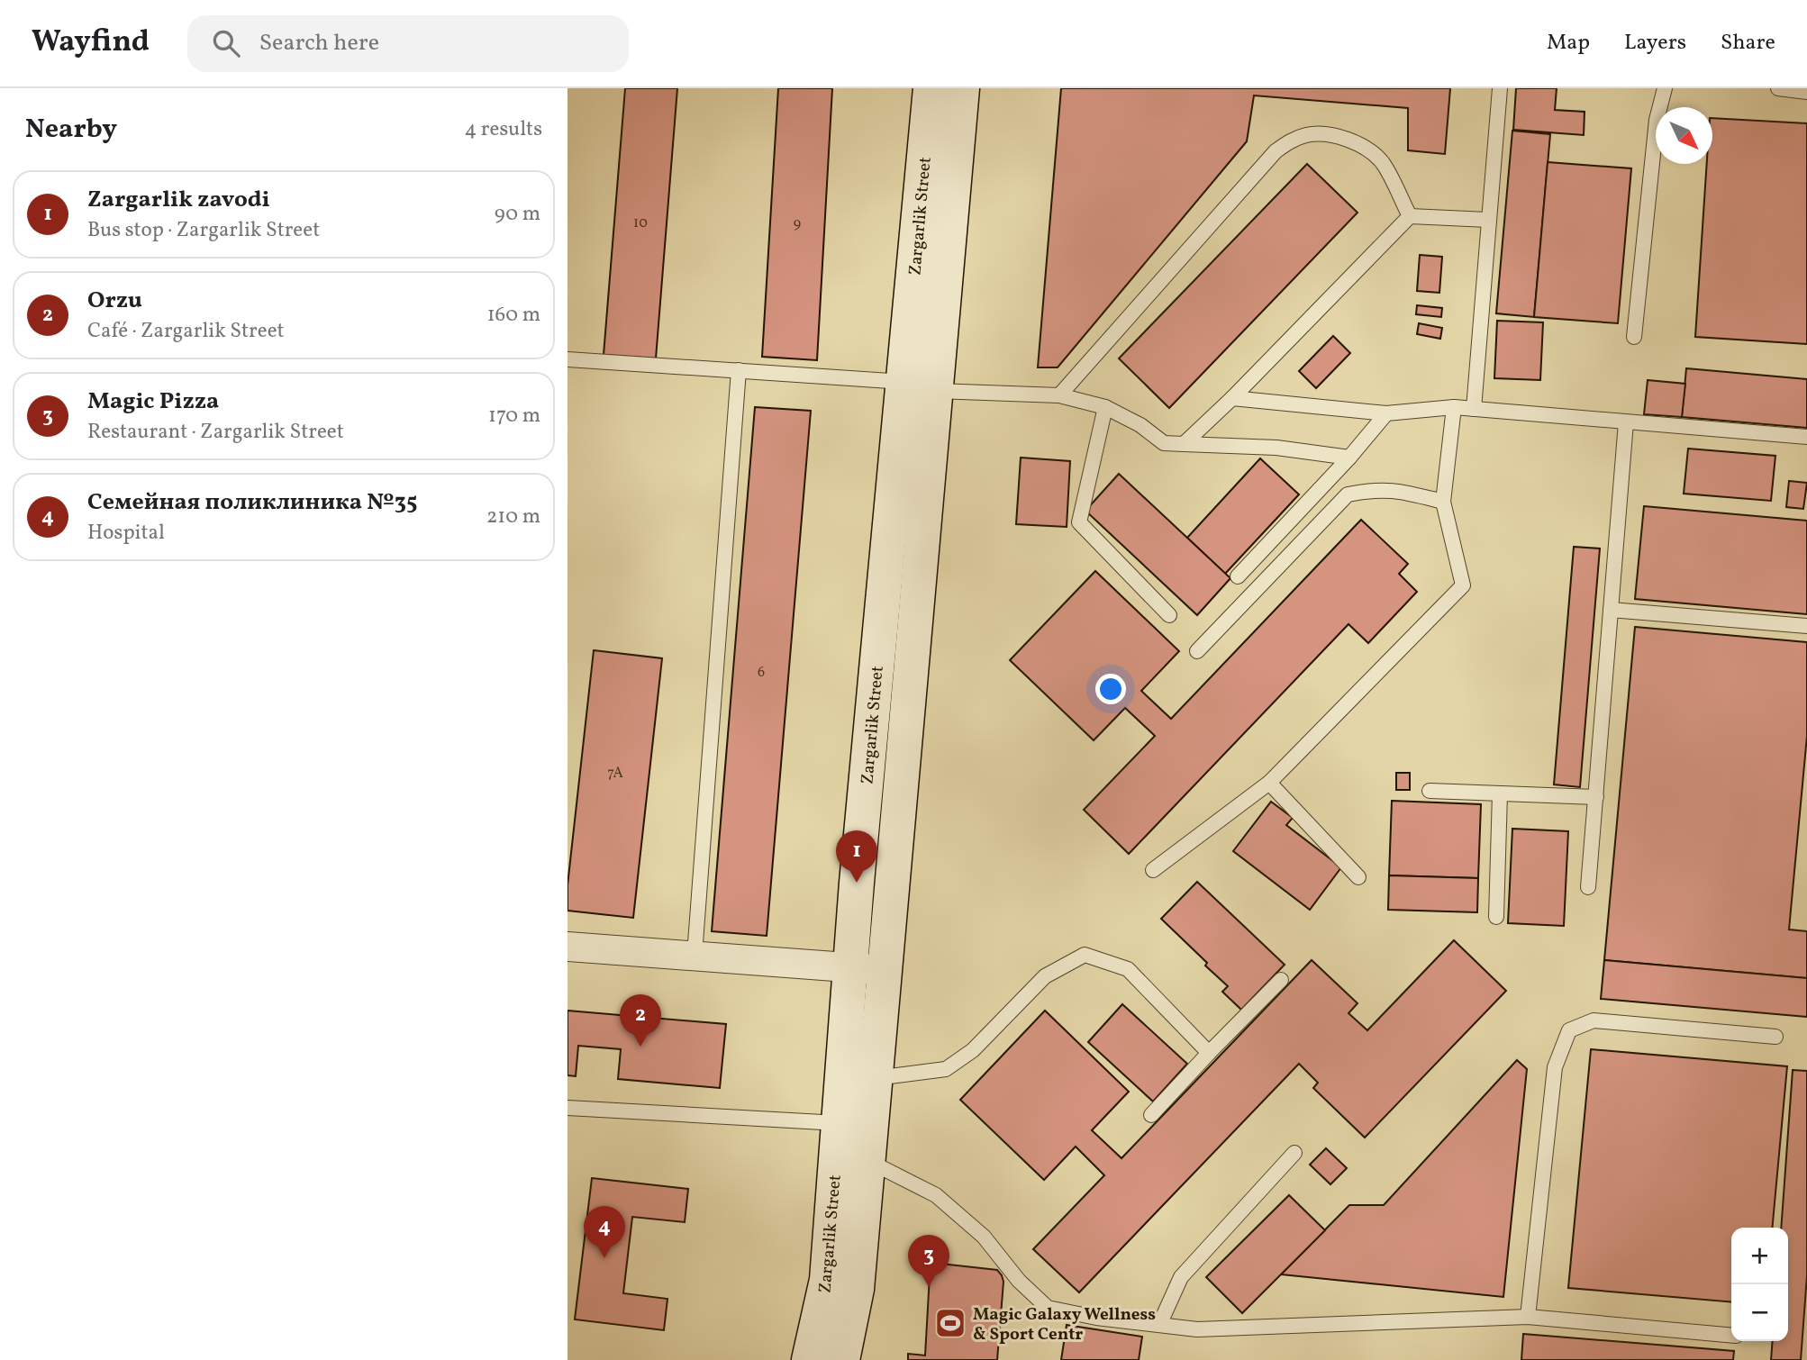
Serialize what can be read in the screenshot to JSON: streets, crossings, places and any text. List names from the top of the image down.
{
  "streets": {
    "main road": ["Zargarlik Street"]
  },
  "places": {
    "sports": ["Magic Galaxy Wellness & Sport Centr"]
  },
  "house_numbers": [
    "10",
    "9",
    "6",
    "7A"
  ],
  "north": "bottom right",
  "page": {
    "header": "Wayfind",
    "search": "Search here",
    "nav": ["Map", "Layers", "Share"],
    "heading": ["Nearby", "4 results"],
    "list": [
      {
        "mark": "1",
        "name": "Zargarlik zavodi",
        "note": "Bus stop · Zargarlik Street",
        "value": "90 m"
      },
      {
        "mark": "2",
        "name": "Orzu",
        "note": "Café · Zargarlik Street",
        "value": "160 m"
      },
      {
        "mark": "3",
        "name": "Magic Pizza",
        "note": "Restaurant · Zargarlik Street",
        "value": "170 m"
      },
      {
        "mark": "4",
        "name": "Семейная поликлиника №35",
        "note": "Hospital",
        "value": "210 m"
      }
    ],
    "pins": [
      "1",
      "2",
      "4",
      "3"
    ],
    "map_buttons": ["+", "−"]
  }
}
